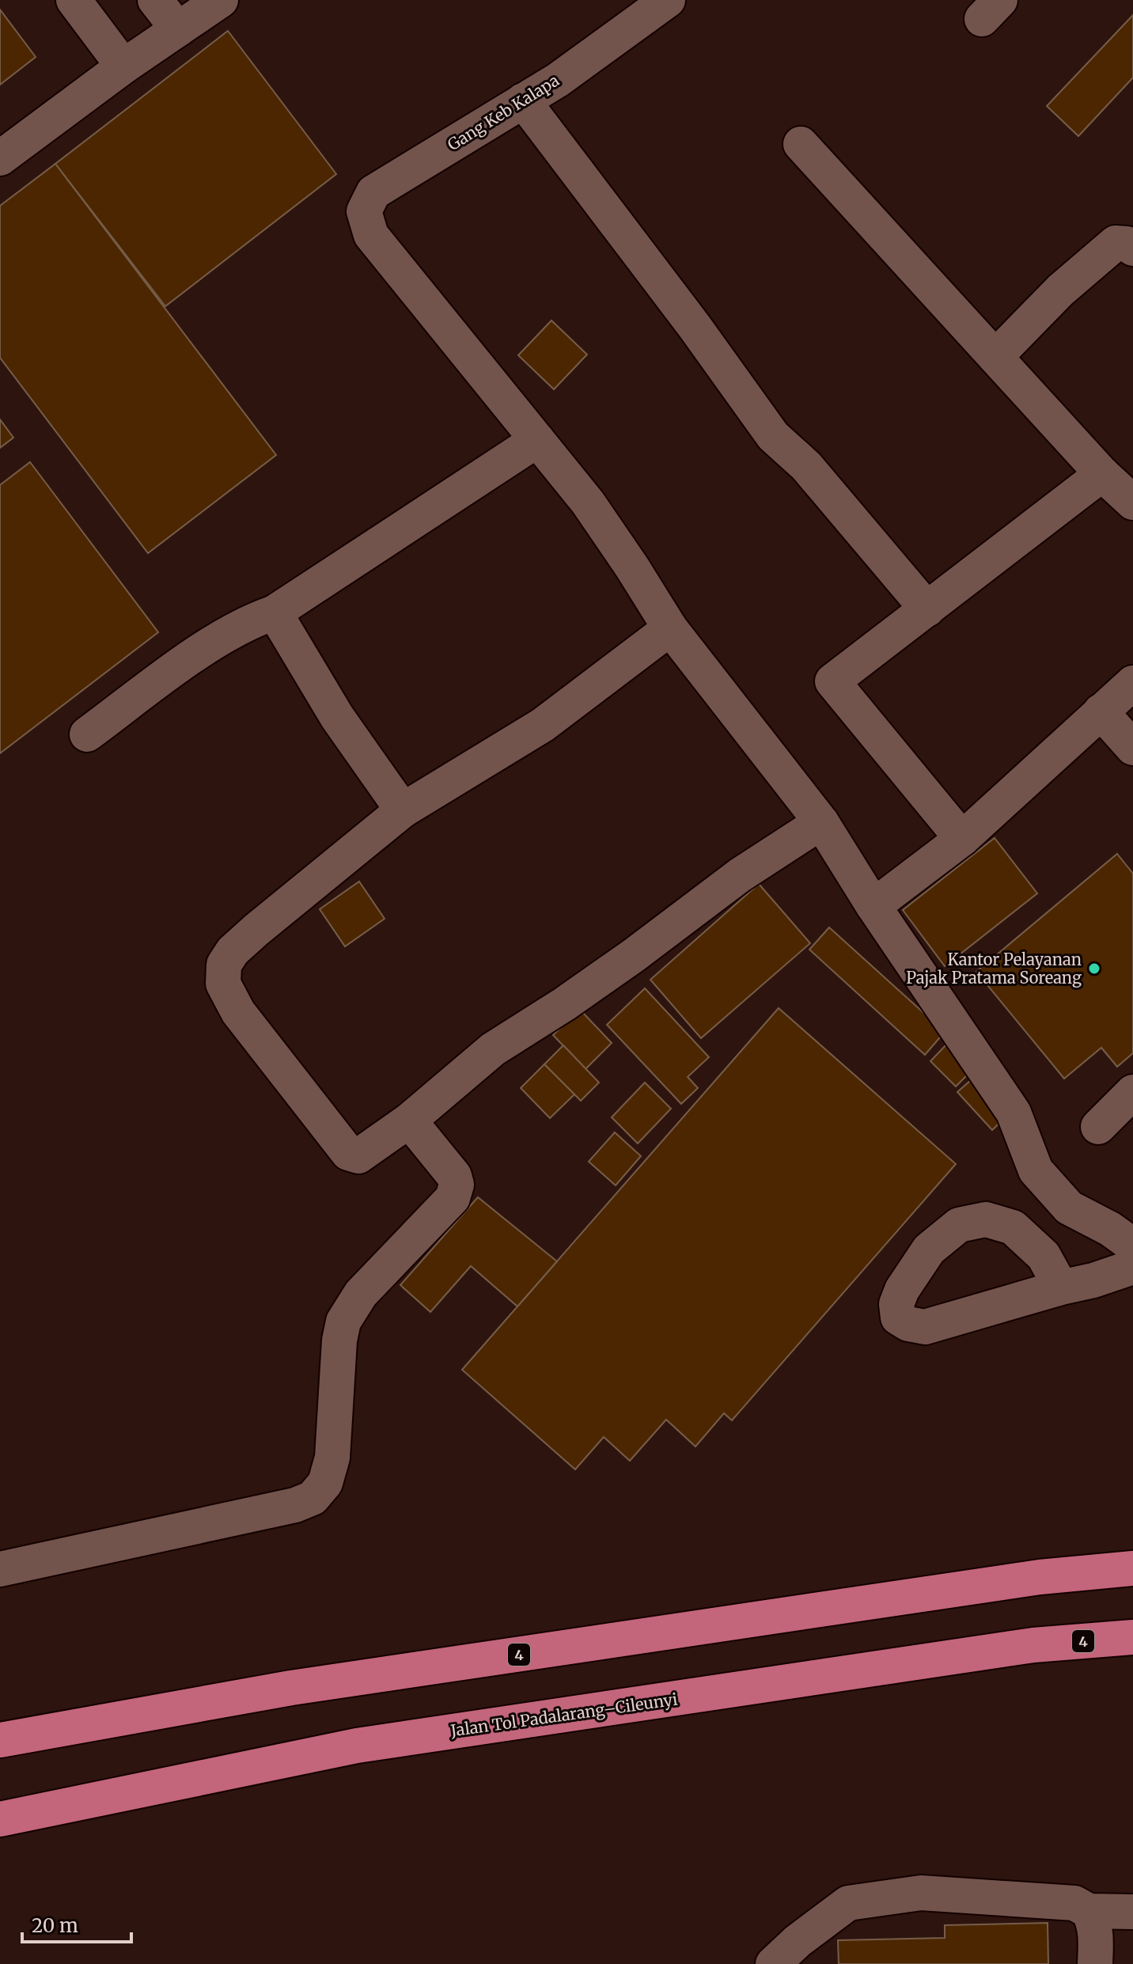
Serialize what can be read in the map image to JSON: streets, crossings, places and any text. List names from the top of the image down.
{
  "streets": {
    "highway": ["4", "Jalan Tol Padalarang–Cileunyi"],
    "street": ["Gang Keb Kalapa"]
  },
  "places": ["Kantor Pelayanan Pajak Pratama Soreang"],
  "scale_bar": "20 m"
}
